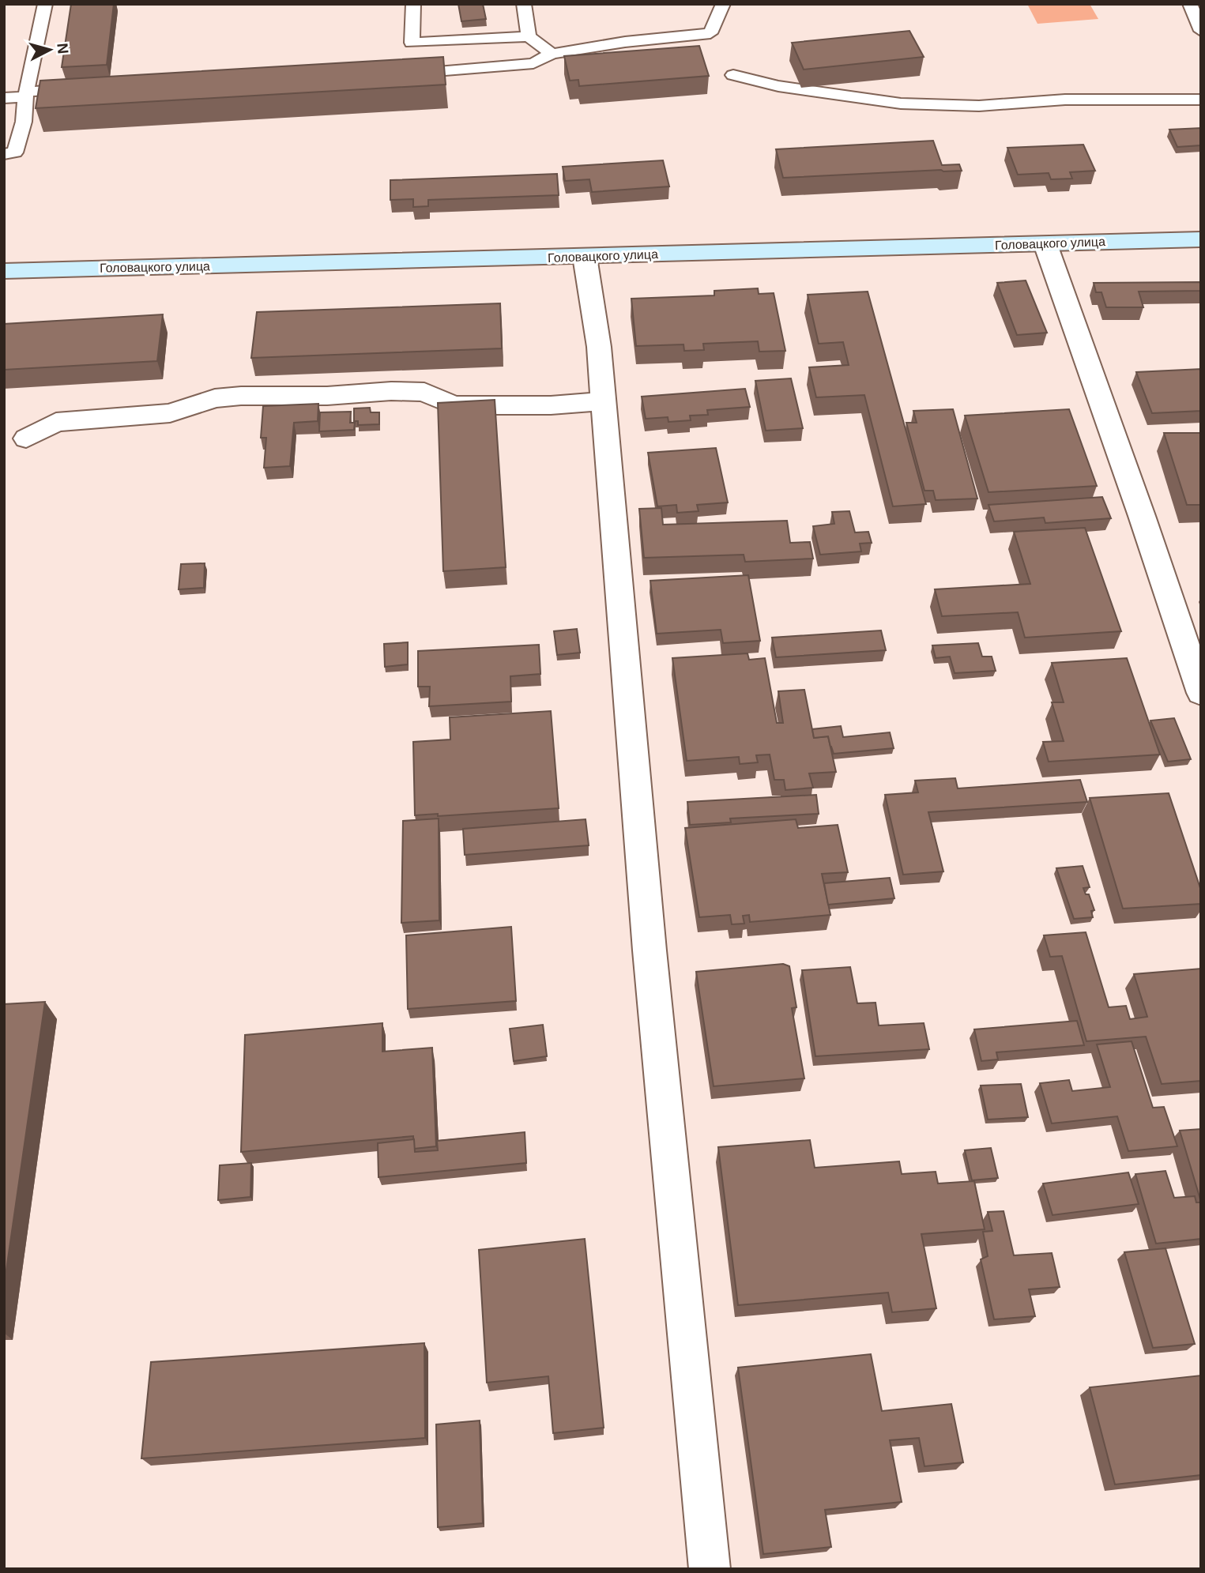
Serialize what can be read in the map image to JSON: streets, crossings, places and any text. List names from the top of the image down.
{
  "streets": {
    "main road": ["Головацкого улица"]
  },
  "north": "right"
}
